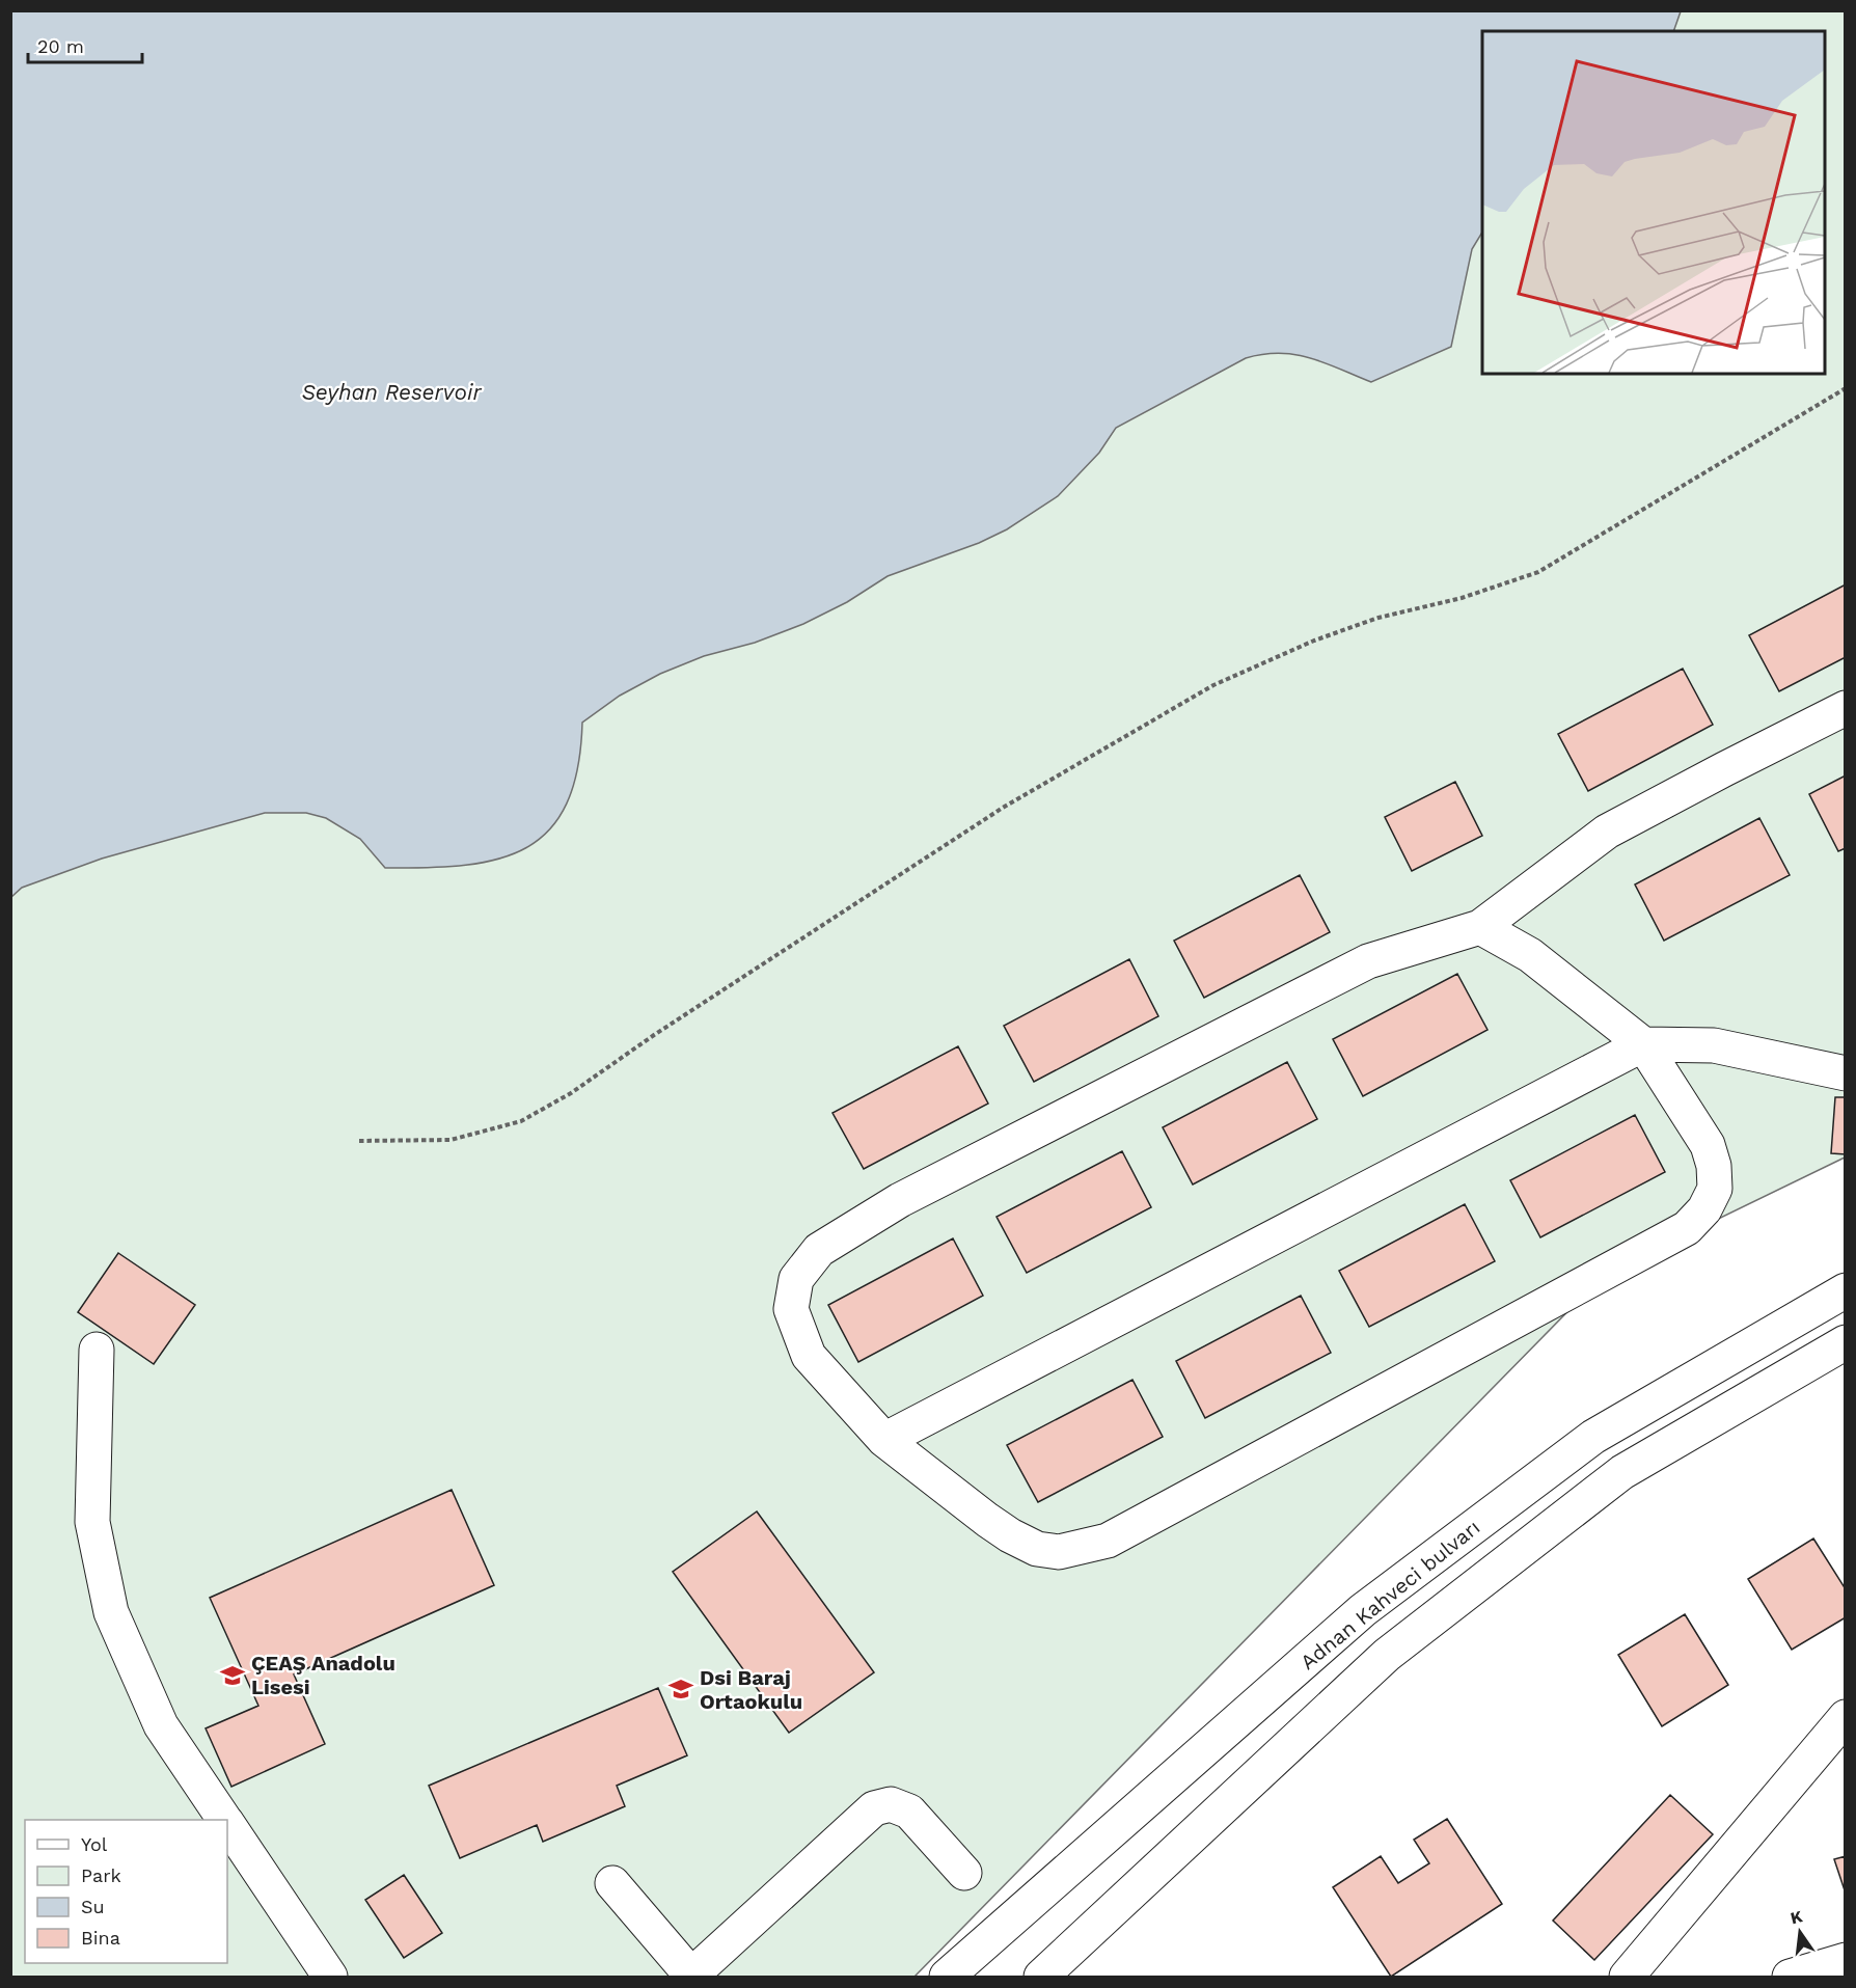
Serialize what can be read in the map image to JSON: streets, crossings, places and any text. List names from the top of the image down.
{
  "streets": {
    "street": ["Adnan Kahveci bulvarı"]
  },
  "water": ["Seyhan Reservoir"],
  "places": {
    "school or university": ["ÇEAŞ Anadolu Lisesi", "Dsi Baraj Ortaokulu"]
  },
  "legend": [
    "Yol",
    "Park",
    "Su",
    "Bina"
  ],
  "scale_bar": "20 m",
  "north": "top"
}
